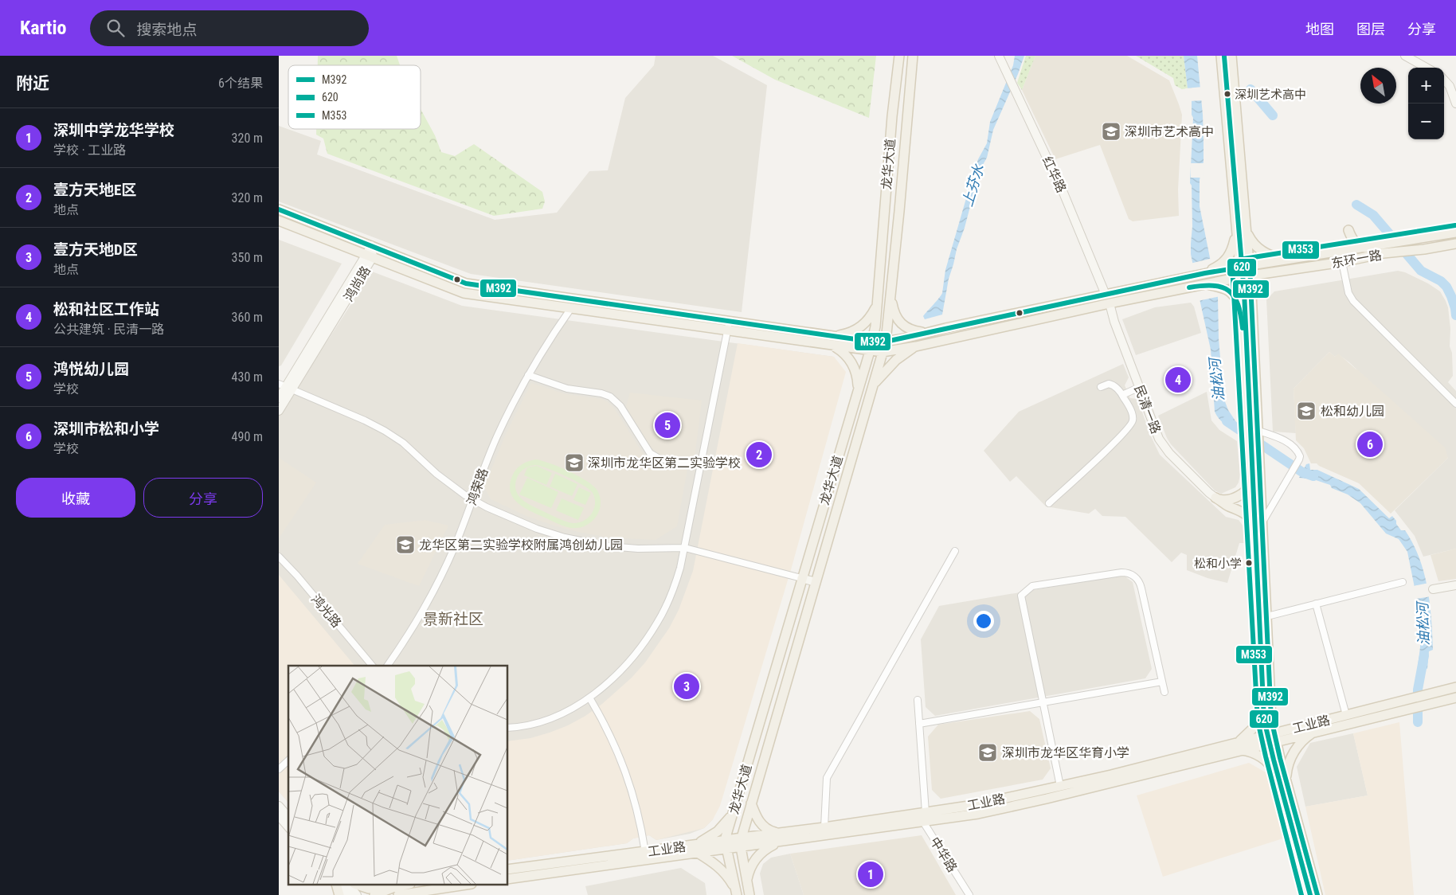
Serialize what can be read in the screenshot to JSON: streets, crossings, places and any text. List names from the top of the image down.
{
  "streets": {
    "main road": ["龙华大道", "东环一路", "工业路"],
    "street": [
      "红华路",
      "鸿尚路",
      "民清一路",
      "鸿荣路",
      "鸿光路",
      "中华路"
    ]
  },
  "crossings": [
    ["龙华大道", "东环一路"],
    ["龙华大道", "工业路"],
    ["红华路", "东环一路"],
    ["东环一路", "鸿尚路"],
    ["东环一路", "民清一路"],
    ["东环一路", "鸿荣路"],
    ["工业路", "中华路"]
  ],
  "districts": ["景新社区"],
  "water": ["上芬水", "油松河"],
  "places": {
    "other": ["深圳艺术高中", "松和小学"],
    "school or university": [
      "深圳市艺术高中",
      "松和幼儿园",
      "深圳市龙华区第二实验学校",
      "龙华区第二实验学校附属鸿创幼儿园",
      "深圳市龙华区华育小学"
    ]
  },
  "lines": ["transit line 620", "transit line M392", "transit line M353"],
  "legend": ["M392", "620", "M353"],
  "north": "top left",
  "page": {
    "header": "Kartio",
    "search": "搜索地点",
    "nav": ["地图", "图层", "分享"],
    "heading": ["附近", "6个结果"],
    "map_buttons": ["+", "−"],
    "list": [
      {
        "mark": "1",
        "name": "深圳中学龙华学校",
        "note": "学校 · 工业路",
        "value": "320 m"
      },
      {
        "mark": "2",
        "name": "壹方天地E区",
        "note": "地点",
        "value": "320 m"
      },
      {
        "mark": "3",
        "name": "壹方天地D区",
        "note": "地点",
        "value": "350 m"
      },
      {
        "mark": "4",
        "name": "松和社区工作站",
        "note": "公共建筑 · 民清一路",
        "value": "360 m"
      },
      {
        "mark": "5",
        "name": "鸿悦幼儿园",
        "note": "学校",
        "value": "430 m"
      },
      {
        "mark": "6",
        "name": "深圳市松和小学",
        "note": "学校",
        "value": "490 m"
      }
    ],
    "pins": [
      "4",
      "5",
      "6",
      "2",
      "3",
      "1"
    ],
    "buttons": ["收藏", "分享"]
  }
}
